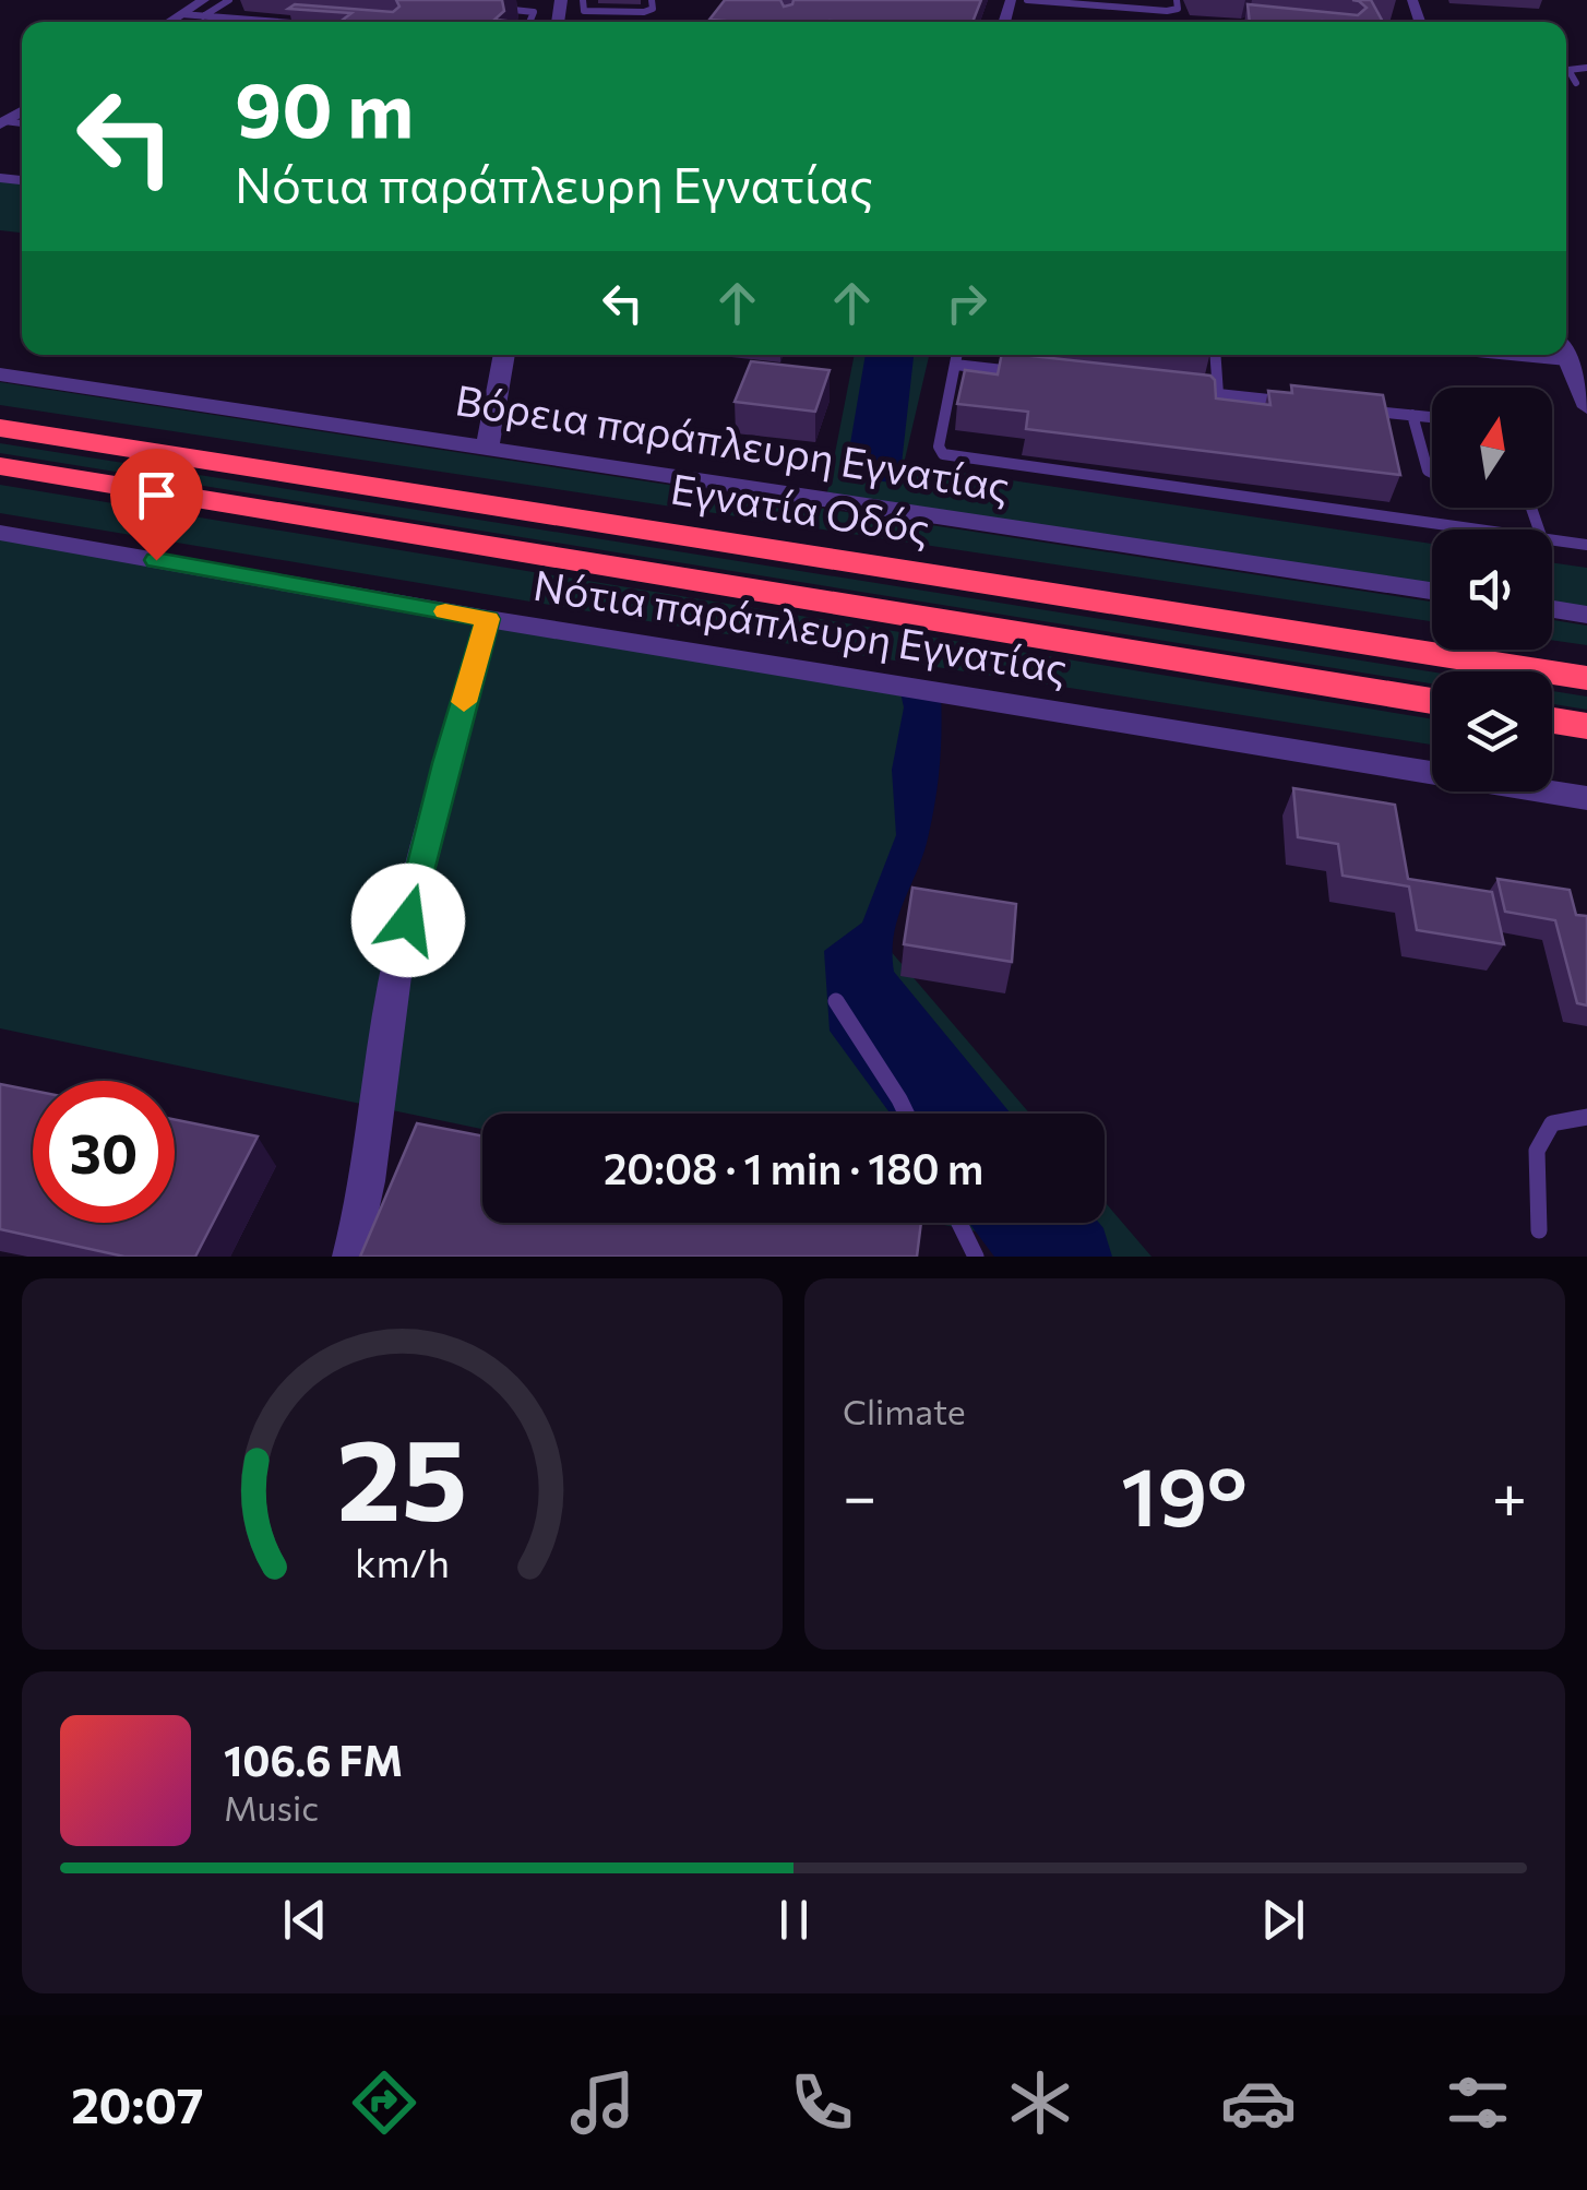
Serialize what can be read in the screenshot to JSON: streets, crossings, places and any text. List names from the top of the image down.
{
  "streets": {
    "highway": ["Εγνατία Οδός"],
    "street": ["Βόρεια παράπλευρη Εγνατίας", "Νότια παράπλευρη Εγνατίας"]
  },
  "north": "top",
  "page": {
    "turn": ["90 m", "Νότια παράπλευρη Εγνατίας"],
    "limit": "30",
    "trip": "20:08 · 1 min · 180 m",
    "tile": "Climate",
    "heat": ["−", "19°", "+"],
    "song": ["106.6 FM", "Music"],
    "tabs": "20:07",
    "gauge": ["25", "km/h"]
  }
}
